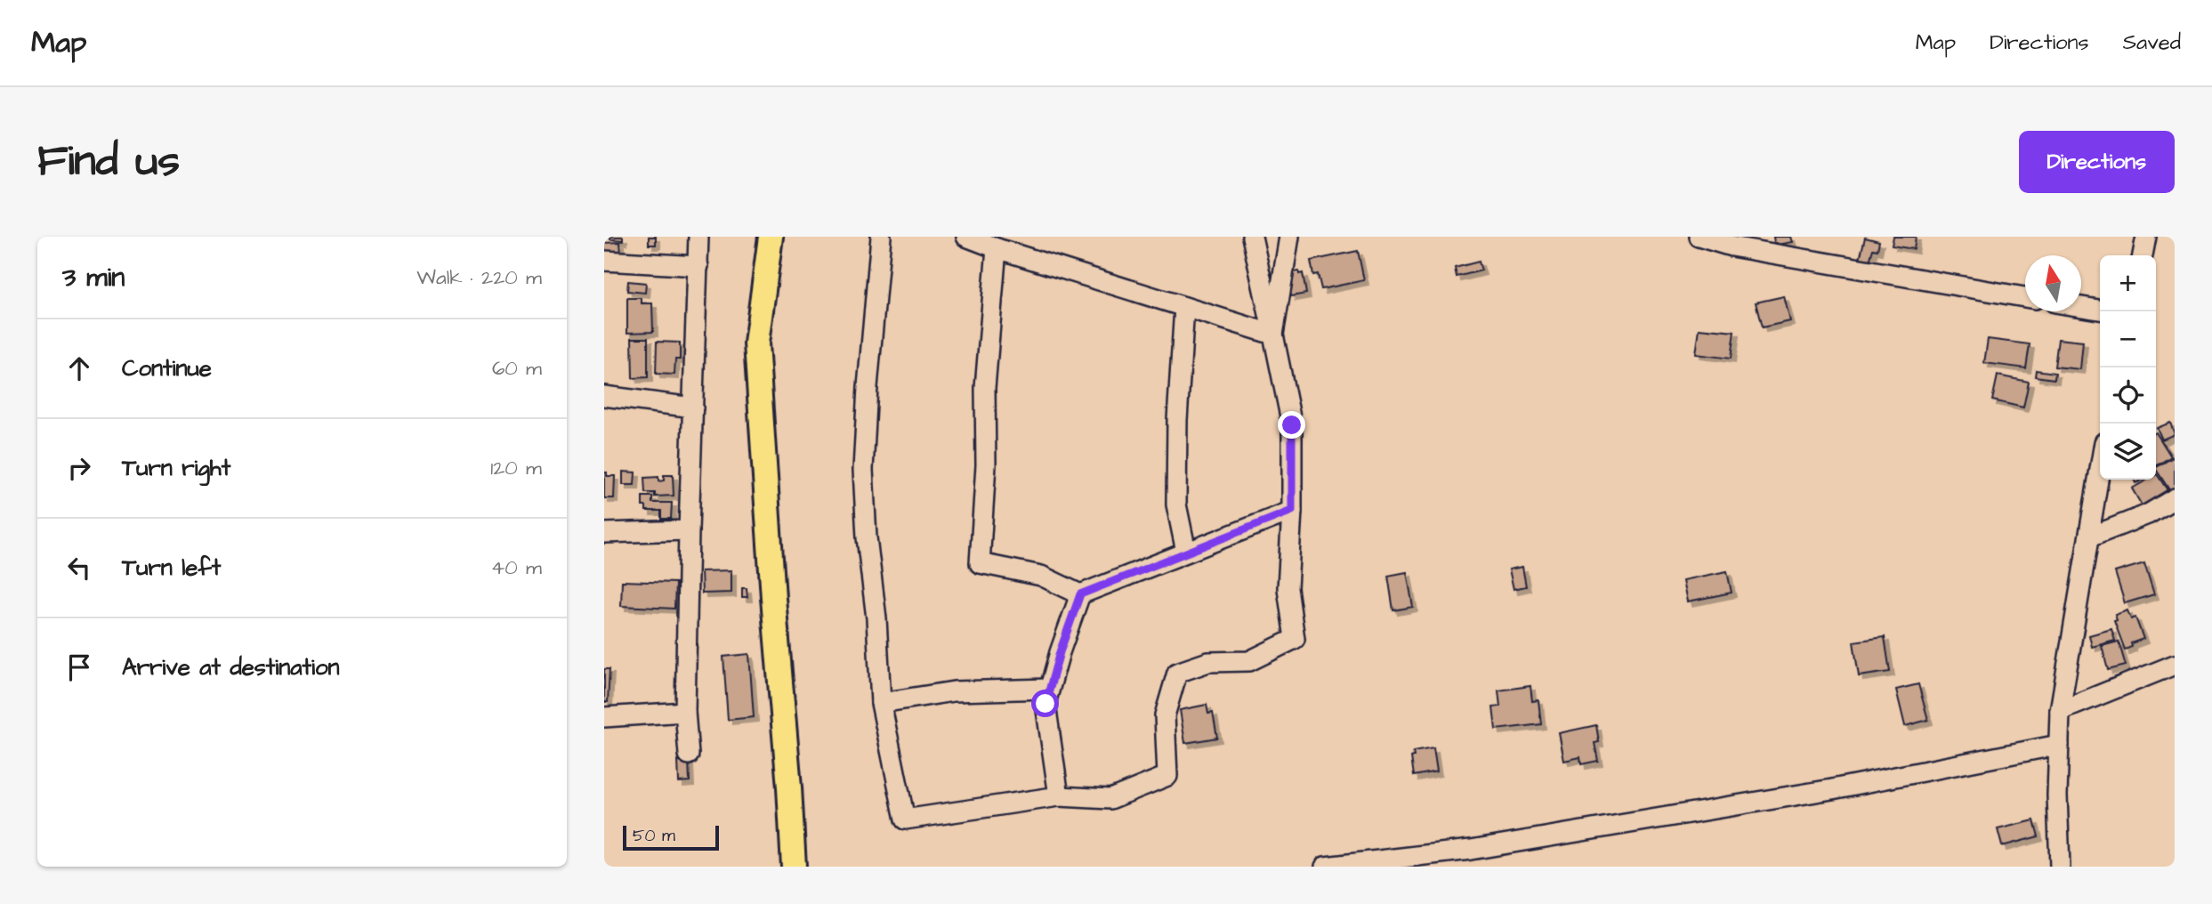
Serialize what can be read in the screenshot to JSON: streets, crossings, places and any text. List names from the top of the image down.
{
  "scale_bar": "50 m",
  "north": "top",
  "page": {
    "header": "Map",
    "nav": ["Map", "Directions", "Saved"],
    "buttons": "Directions",
    "title": "Find us",
    "heading": ["3 min", "Walk · 220 m"],
    "map_buttons": ["+", "−"],
    "list": [
      ["Continue", "60 m"],
      ["Turn right", "120 m"],
      ["Turn left", "40 m"],
      "Arrive at destination"
    ],
    "scale": "50 m"
  }
}
